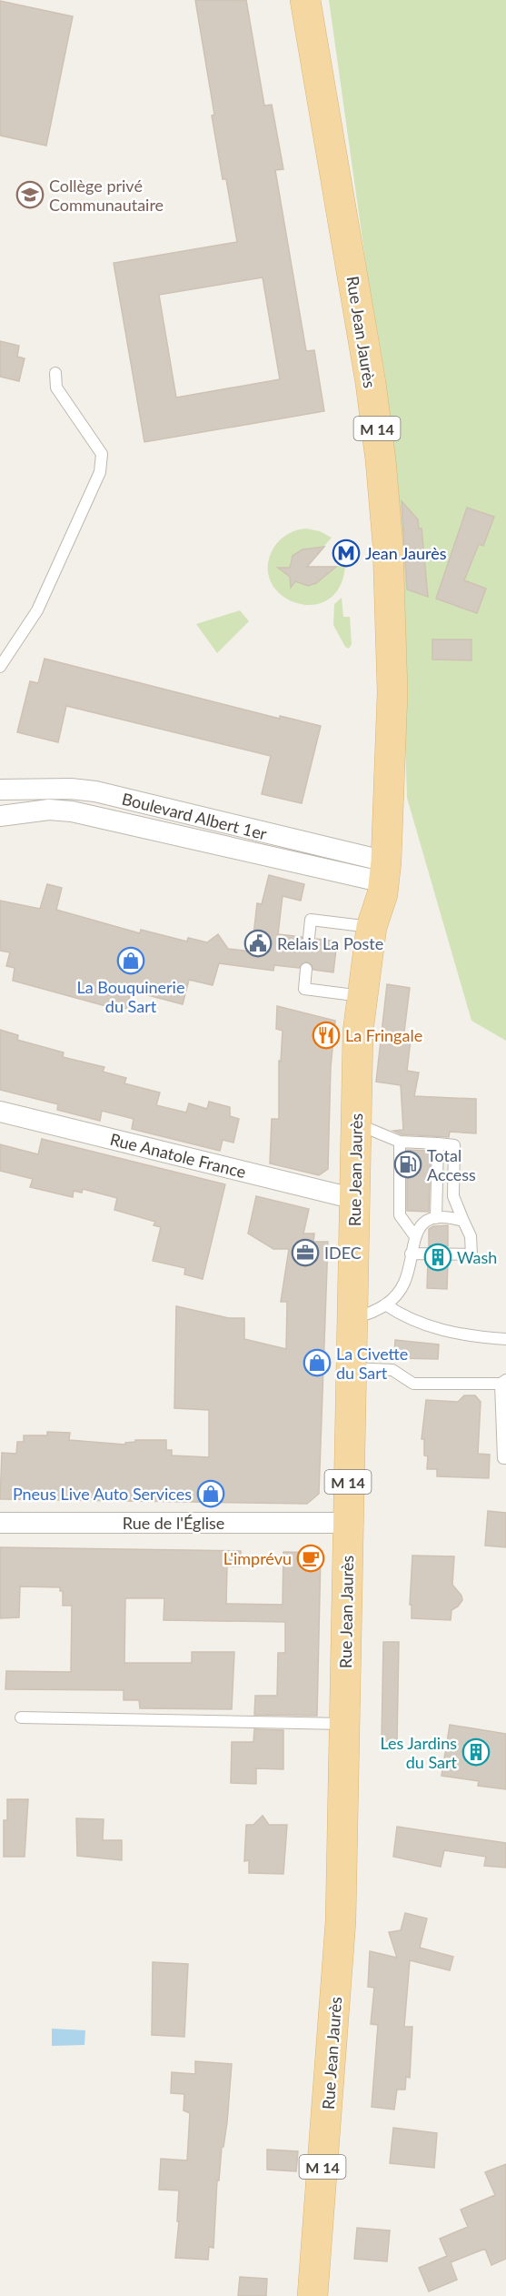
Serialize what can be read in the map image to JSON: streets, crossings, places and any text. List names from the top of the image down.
{
  "streets": {
    "main road": ["Rue Jean Jaurès", "M 14"],
    "street": ["Boulevard Albert 1er", "Rue Anatole France", "Rue de l'Église"]
  },
  "crossings": [
    ["Rue Jean Jaurès", "Boulevard Albert 1er"],
    ["Rue Jean Jaurès", "Rue Anatole France"],
    ["Rue Jean Jaurès", "Rue de l'Église"]
  ],
  "places": {
    "school or university": ["Collège privé Communautaire"],
    "metro station": ["Jean Jaurès"],
    "public building": ["Relais La Poste"],
    "shop": ["La Bouquinerie du Sart", "La Civette du Sart", "Pneus Live Auto Services"],
    "restaurant": ["La Fringale"],
    "fuel station": ["Total Access"],
    "office": ["IDEC"],
    "building": ["Wash", "Les Jardins du Sart"],
    "cafe": ["L'imprévu"]
  }
}
